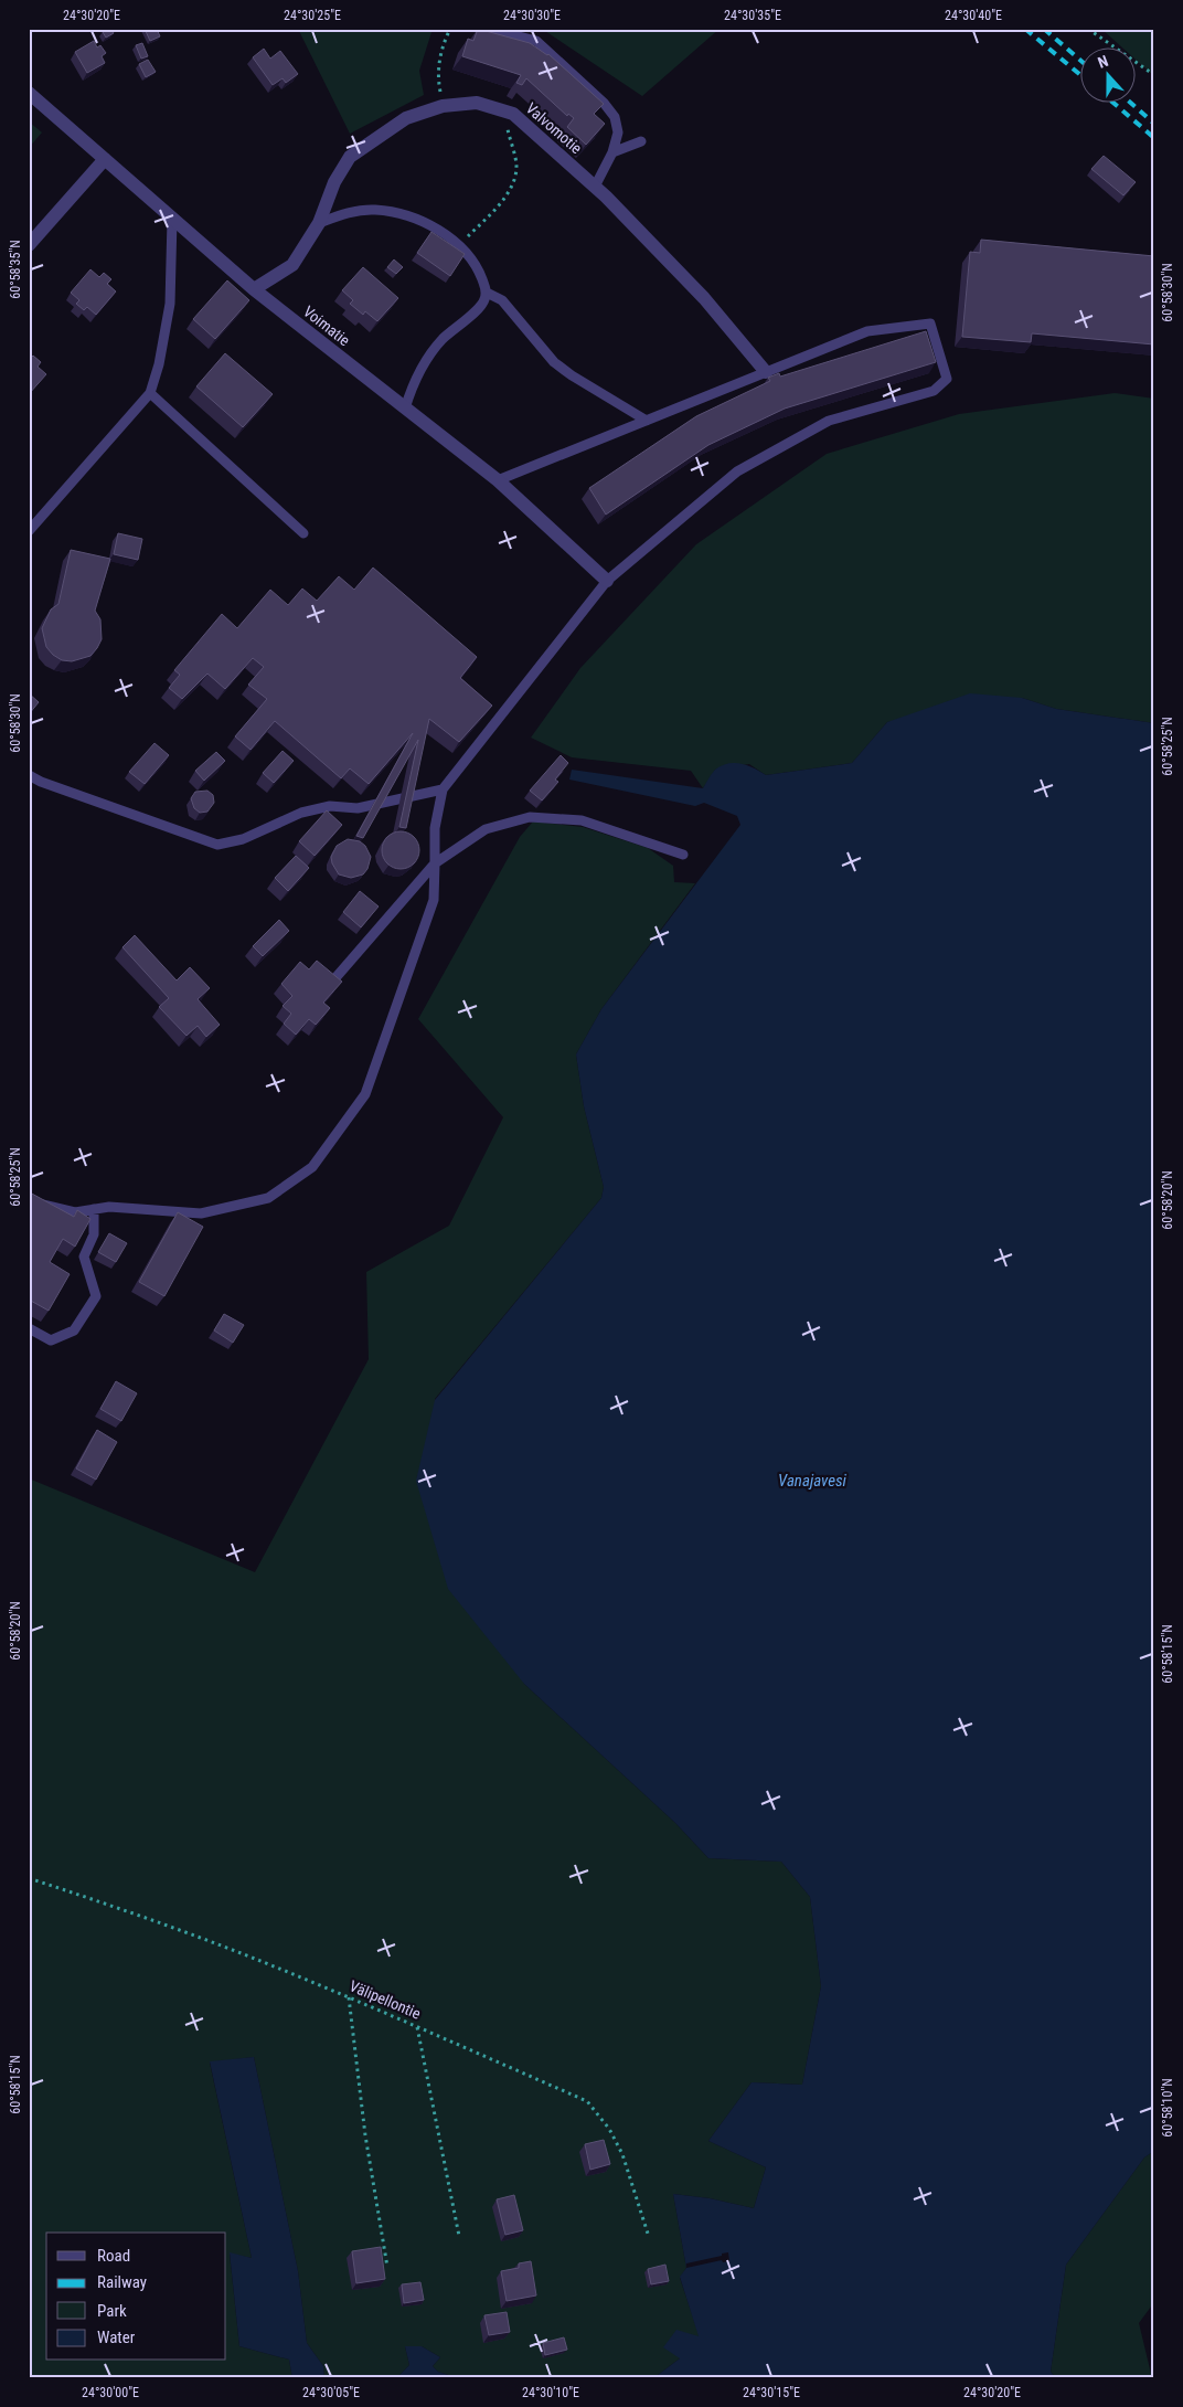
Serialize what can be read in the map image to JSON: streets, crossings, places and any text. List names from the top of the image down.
{
  "streets": {
    "street": ["Valvomotie", "Voimatie"],
    "path": ["Välipellontie"]
  },
  "crossings": [
    ["Valvomotie", "Voimatie"]
  ],
  "water": ["Vanajavesi"],
  "legend": [
    "Road",
    "Railway",
    "Park",
    "Water"
  ],
  "north": "top",
  "coordinates": [
    "24°30'20\"E",
    "24°30'25\"E",
    "24°30'30\"E",
    "24°30'35\"E",
    "24°30'40\"E",
    "60°58'35\"N",
    "60°58'30\"N",
    "60°58'25\"N",
    "60°58'20\"N",
    "60°58'15\"N",
    "60°58'10\"N",
    "24°30'00\"E",
    "24°30'05\"E",
    "24°30'10\"E",
    "24°30'15\"E"
  ]
}
